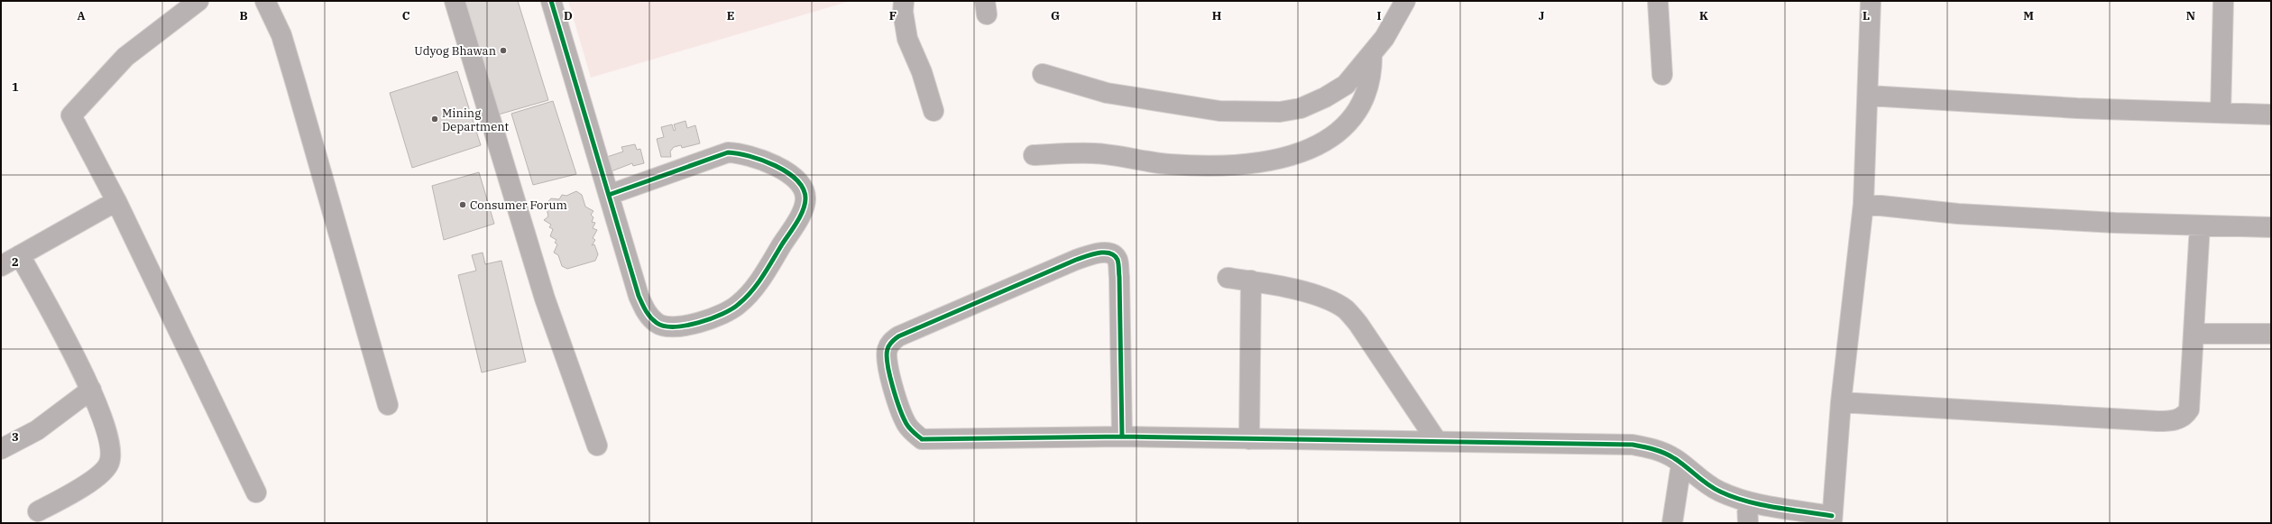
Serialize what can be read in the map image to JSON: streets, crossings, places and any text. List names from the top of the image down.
{
  "places": ["Udyog Bhawan", "Mining Department", "Consumer Forum"],
  "grid": {
    "columns": [
      "A",
      "B",
      "C",
      "D",
      "E",
      "F",
      "G",
      "H",
      "I",
      "J",
      "K",
      "L",
      "M",
      "N"
    ],
    "rows": ["1", "2", "3"]
  }
}
